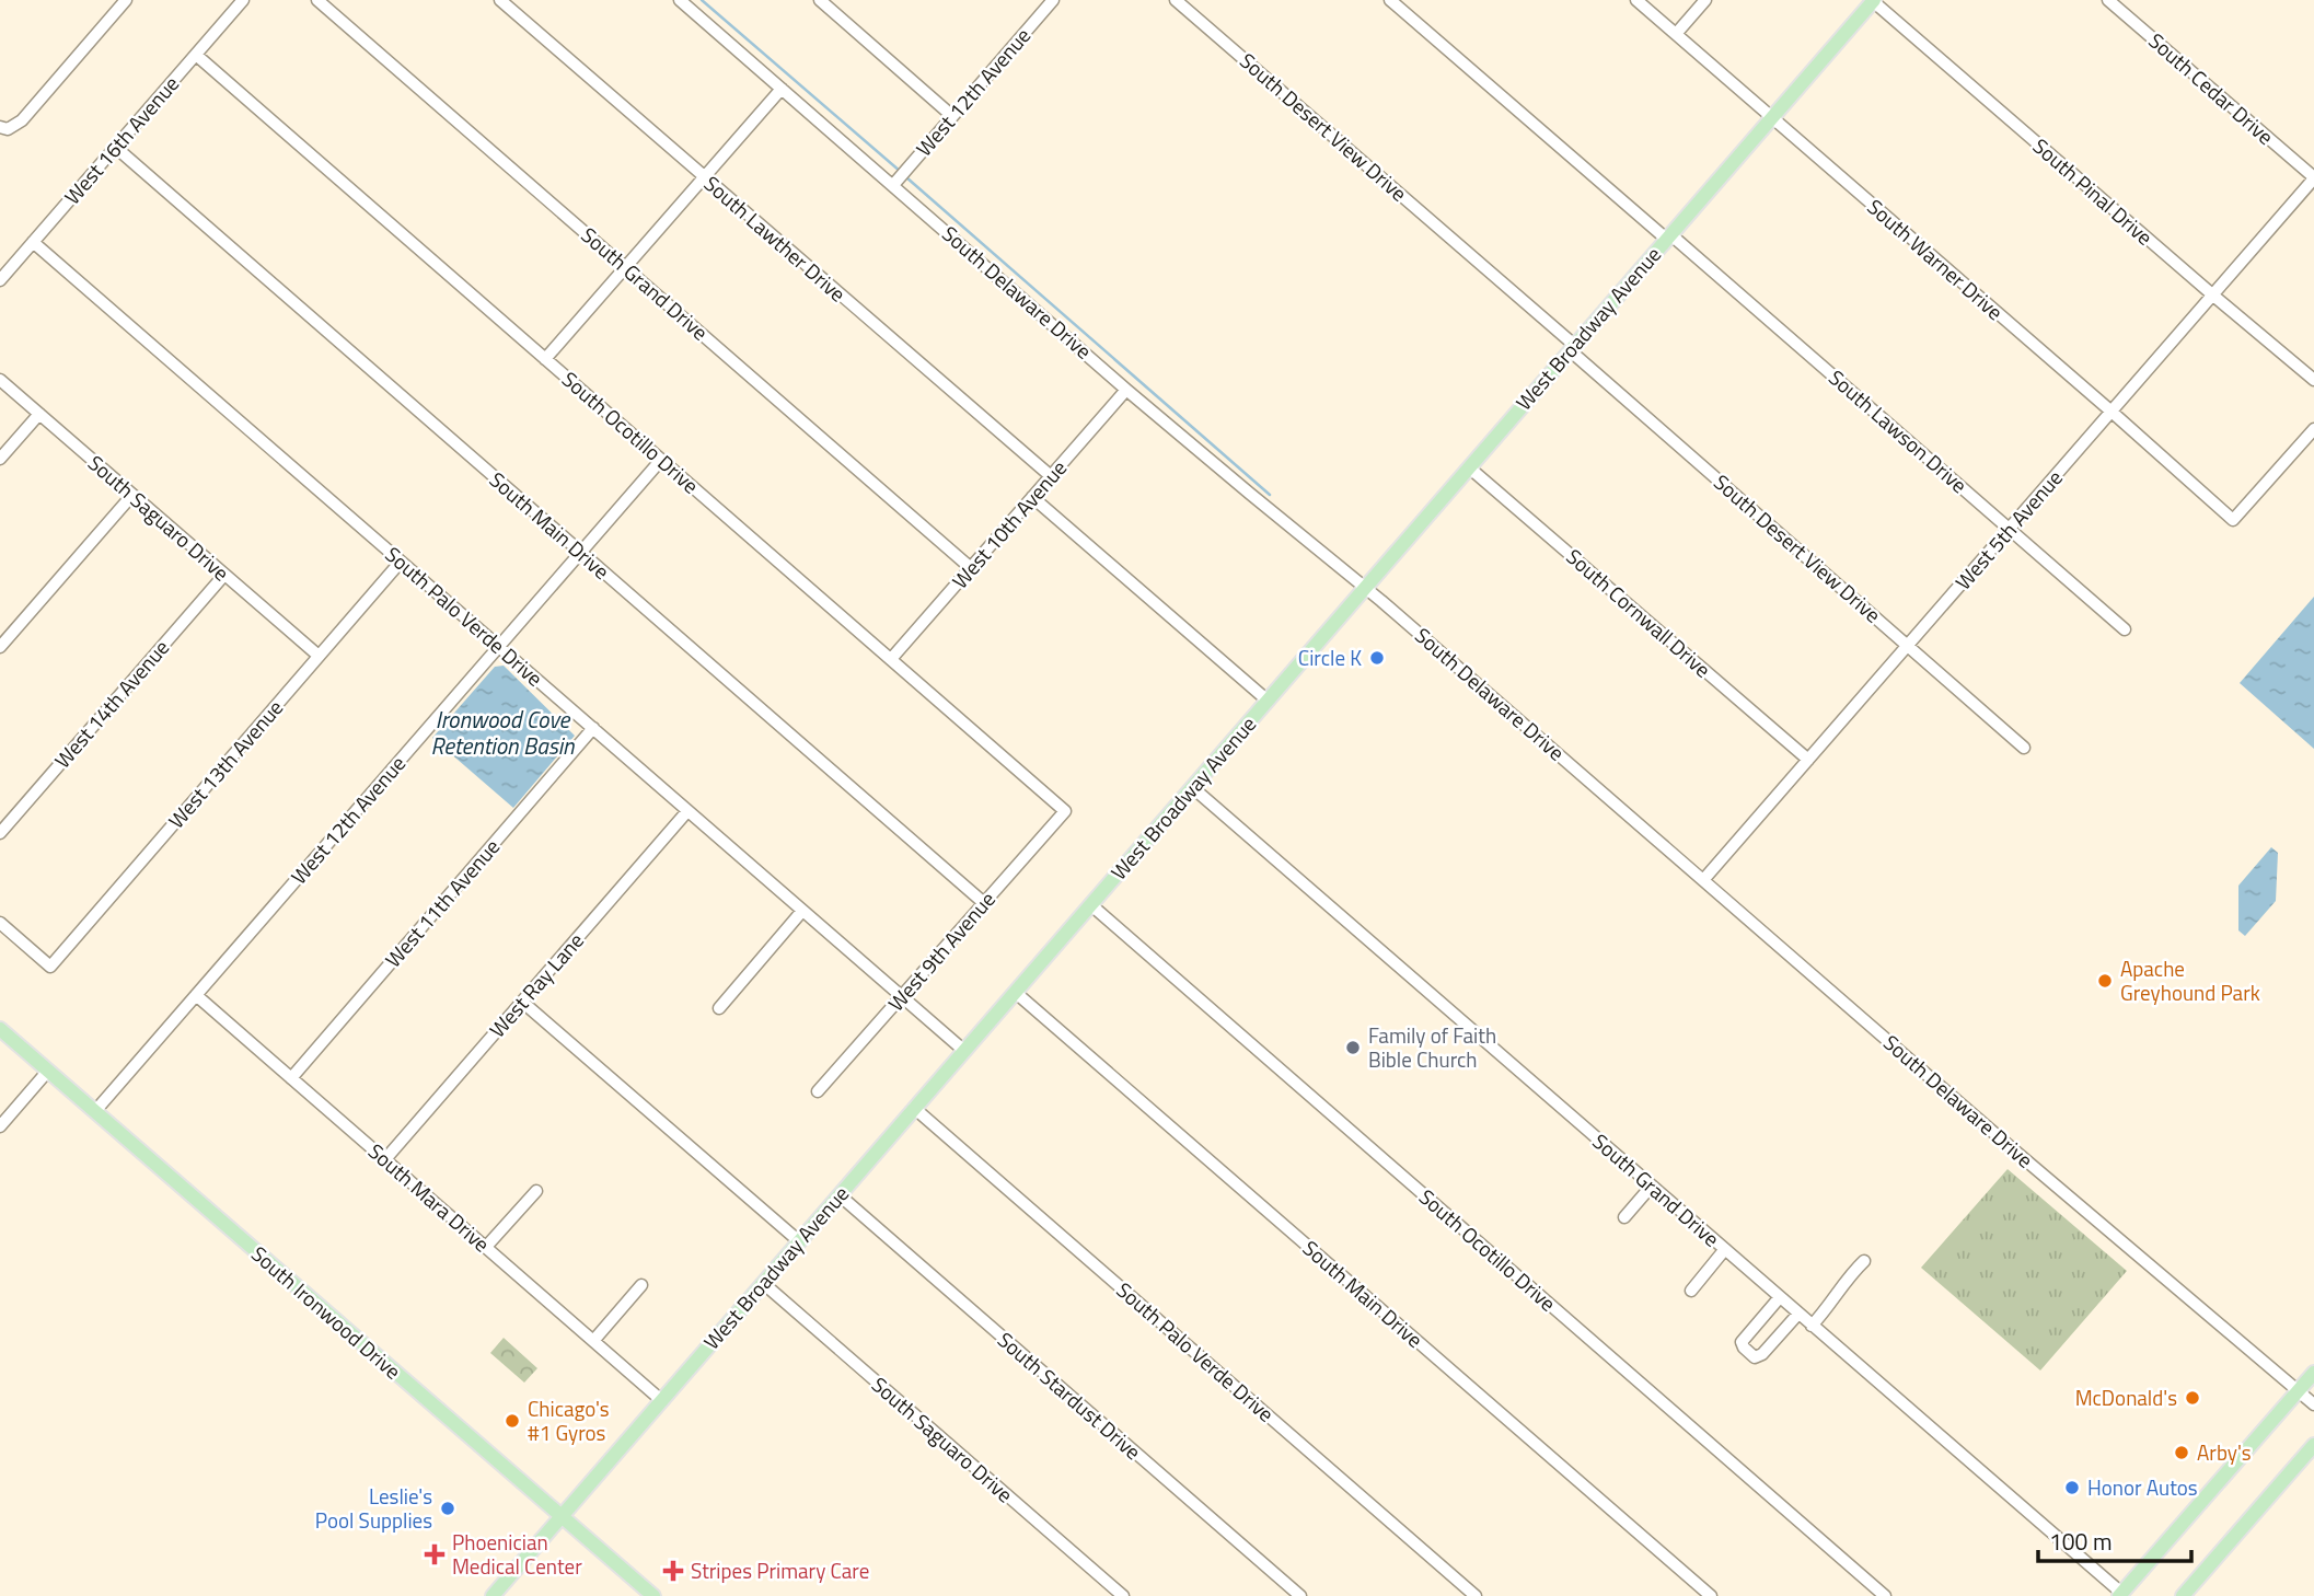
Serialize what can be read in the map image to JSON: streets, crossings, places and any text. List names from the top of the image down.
{
  "streets": {
    "main road": ["West Broadway Avenue", "South Ironwood Drive"],
    "street": [
      "South Cedar Drive",
      "West 12th Avenue",
      "South Desert View Drive",
      "West 16th Avenue",
      "South Pinal Drive",
      "South Lawther Drive",
      "South Warner Drive",
      "South Grand Drive",
      "South Delaware Drive",
      "South Lawson Drive",
      "South Ocotillo Drive",
      "South Saguaro Drive",
      "West 10th Avenue",
      "South Main Drive",
      "West 5th Avenue",
      "South Cornwall Drive",
      "South Palo Verde Drive",
      "West 14th Avenue",
      "West 13th Avenue",
      "West 11th Avenue",
      "West 9th Avenue",
      "West Ray Lane",
      "South Mara Drive",
      "South Stardust Drive"
    ]
  },
  "crossings": [
    ["South Cedar Drive", "West 5th Avenue"],
    ["West 12th Avenue", "South Delaware Drive"],
    ["West 12th Avenue", "South Ocotillo Drive"],
    ["West 12th Avenue", "South Main Drive"],
    ["West 12th Avenue", "South Palo Verde Drive"],
    ["West 12th Avenue", "South Mara Drive"],
    ["West 12th Avenue", "South Ironwood Drive"],
    ["South Desert View Drive", "West Broadway Avenue"],
    ["South Desert View Drive", "West 5th Avenue"],
    ["West 16th Avenue", "South Ocotillo Drive"],
    ["West 16th Avenue", "South Main Drive"],
    ["West 16th Avenue", "South Palo Verde Drive"],
    ["South Pinal Drive", "West Broadway Avenue"],
    ["South Pinal Drive", "West 5th Avenue"],
    ["South Lawther Drive", "West 10th Avenue"],
    ["South Warner Drive", "West Broadway Avenue"],
    ["South Warner Drive", "West 5th Avenue"],
    ["South Grand Drive", "West Broadway Avenue"],
    ["South Grand Drive", "West 10th Avenue"],
    ["South Delaware Drive", "West Broadway Avenue"],
    ["South Delaware Drive", "West 10th Avenue"],
    ["South Delaware Drive", "West 5th Avenue"],
    ["West Broadway Avenue", "South Lawson Drive"],
    ["West Broadway Avenue", "South Ocotillo Drive"],
    ["West Broadway Avenue", "South Saguaro Drive"],
    ["West Broadway Avenue", "South Main Drive"],
    ["West Broadway Avenue", "South Cornwall Drive"],
    ["West Broadway Avenue", "South Palo Verde Drive"],
    ["West Broadway Avenue", "South Mara Drive"],
    ["West Broadway Avenue", "South Ironwood Drive"],
    ["West Broadway Avenue", "South Stardust Drive"],
    ["South Lawson Drive", "West 5th Avenue"],
    ["South Ocotillo Drive", "West 10th Avenue"],
    ["South Ocotillo Drive", "West 9th Avenue"],
    ["South Saguaro Drive", "West 14th Avenue"],
    ["South Saguaro Drive", "West 13th Avenue"],
    ["South Main Drive", "West 9th Avenue"],
    ["West 5th Avenue", "South Cornwall Drive"],
    ["South Palo Verde Drive", "West 13th Avenue"],
    ["South Palo Verde Drive", "West 11th Avenue"],
    ["South Palo Verde Drive", "West 9th Avenue"],
    ["South Palo Verde Drive", "West Ray Lane"],
    ["West 11th Avenue", "South Mara Drive"],
    ["West Ray Lane", "South Mara Drive"]
  ],
  "water": ["Ironwood Cove Retention Basin"],
  "places": {
    "other": [
      "Circle K",
      "Apache Greyhound Park",
      "Family of Faith Bible Church",
      "McDonald's",
      "Chicago's #1 Gyros",
      "Arby's",
      "Honor Autos",
      "Leslie's Pool Supplies"
    ],
    "health": ["Phoenician Medical Center", "Stripes Primary Care"]
  },
  "scale_bar": "100 m"
}
